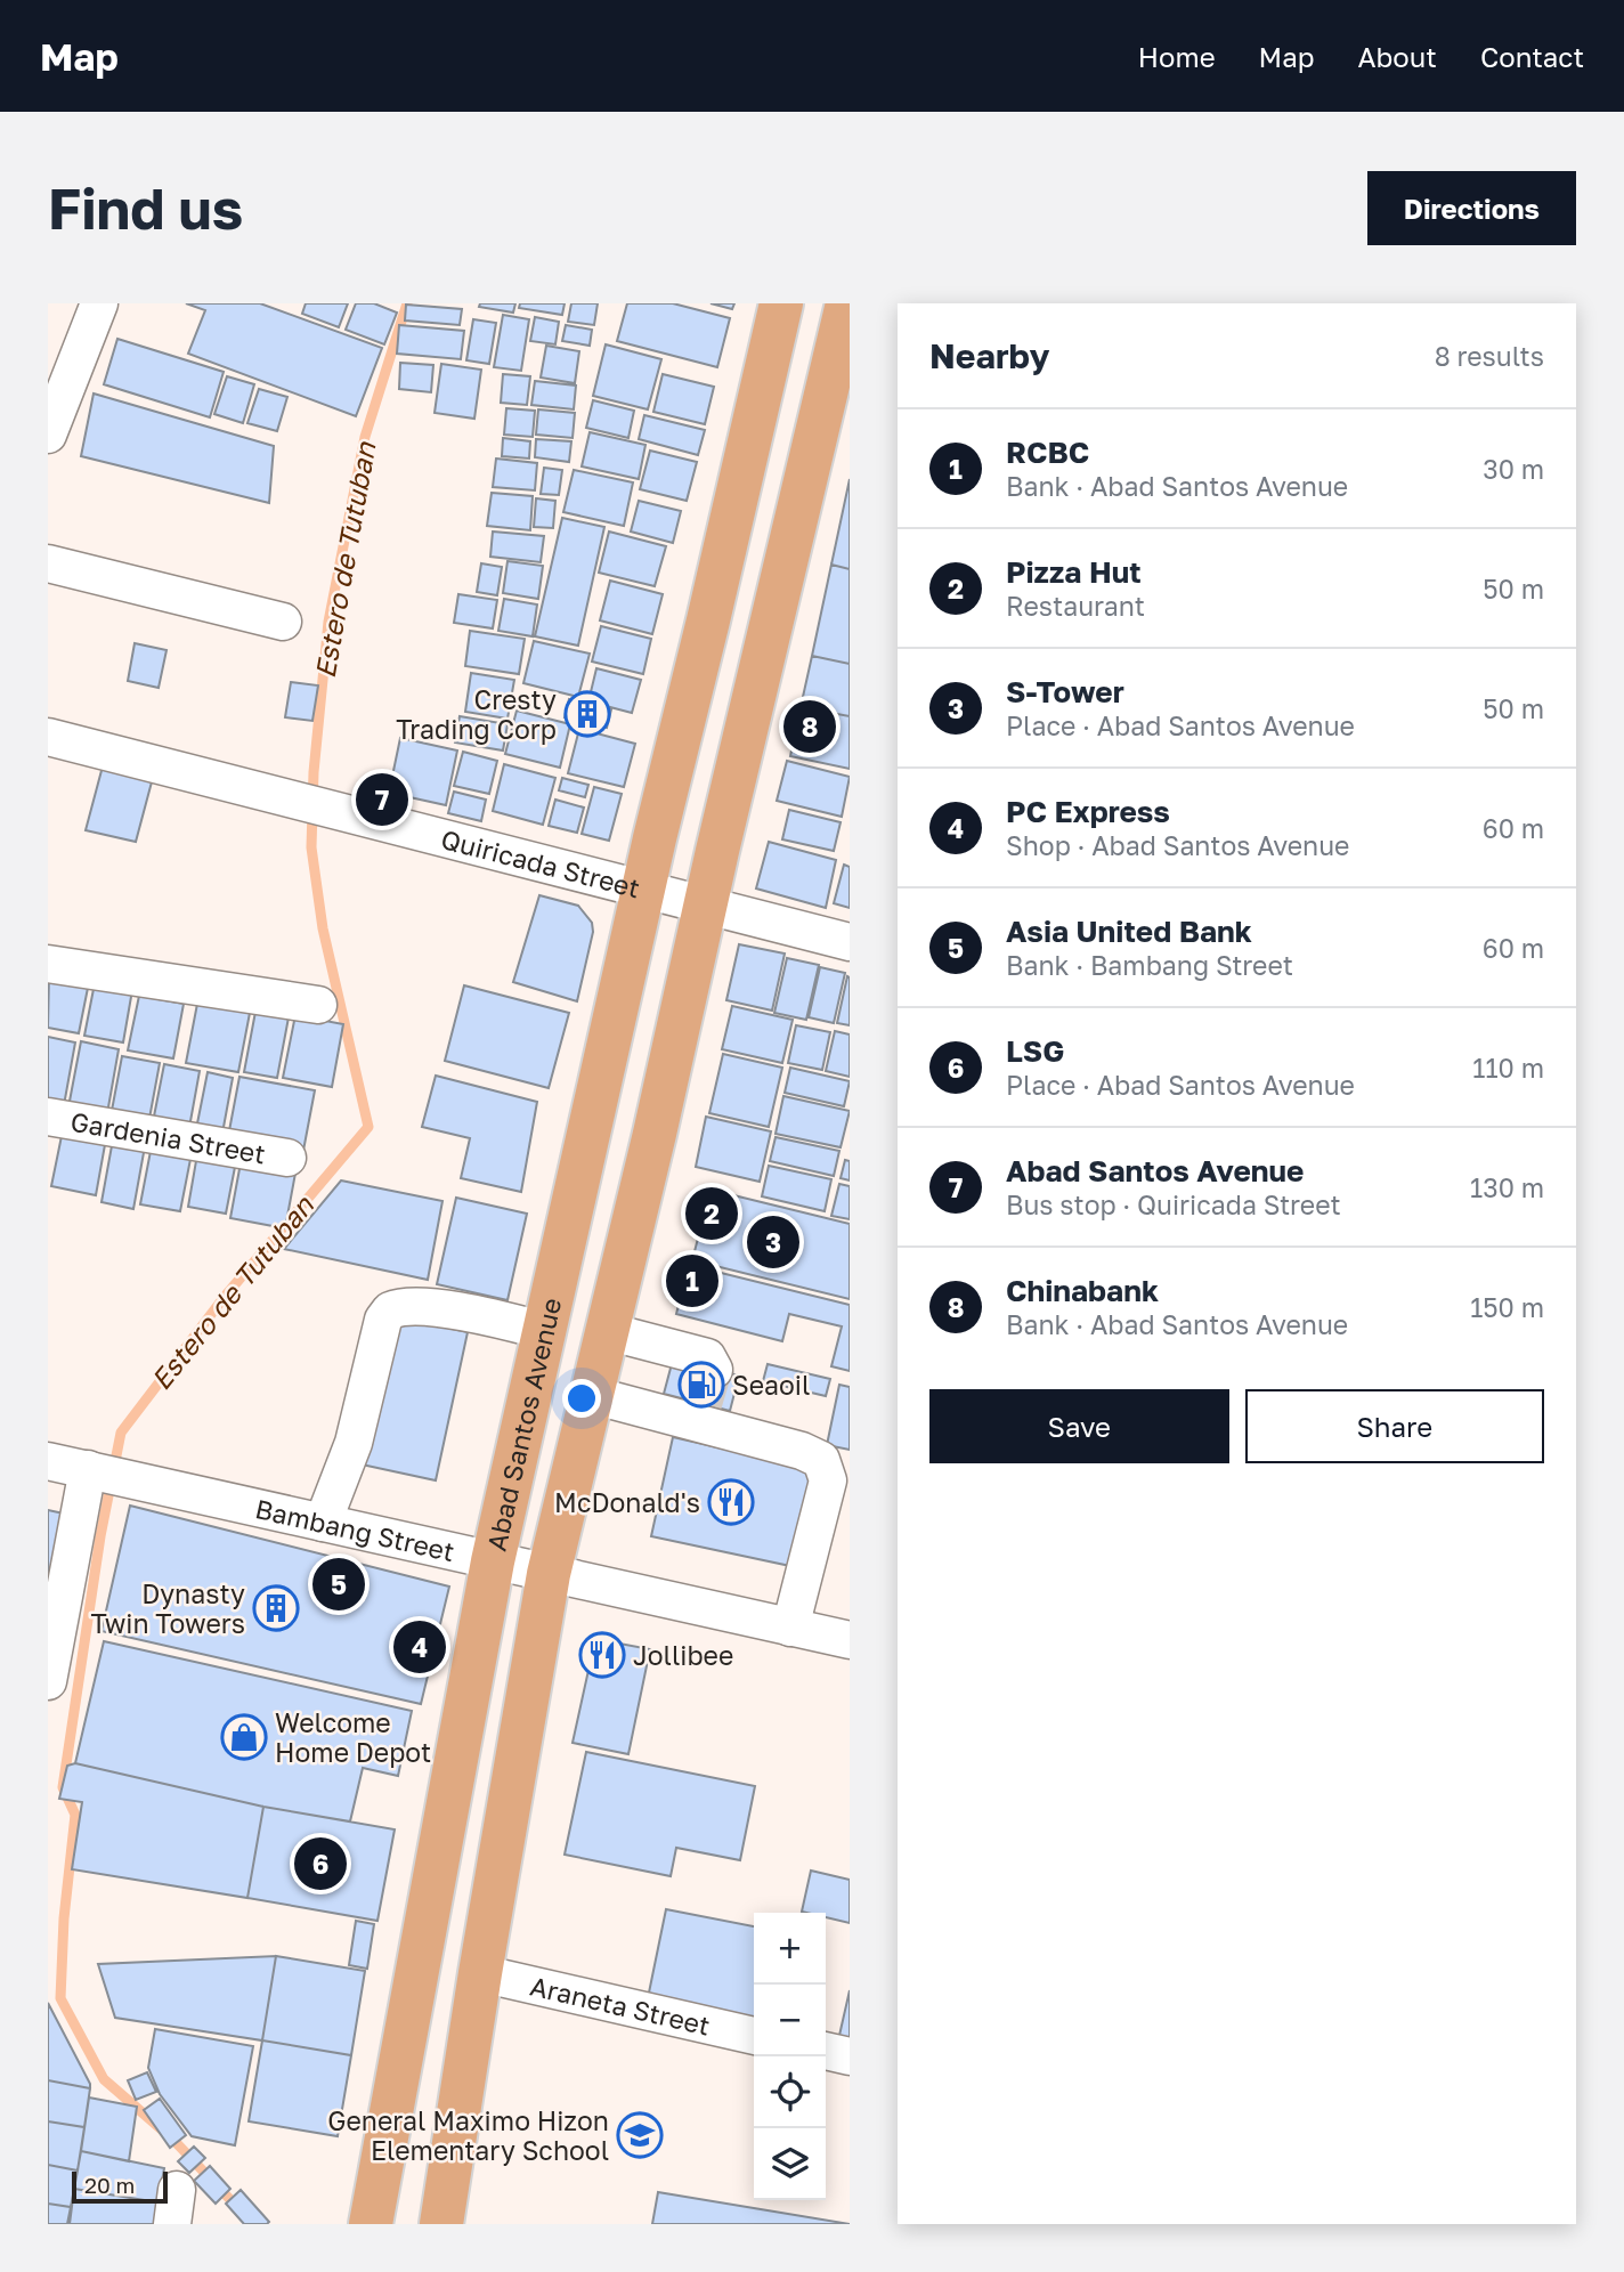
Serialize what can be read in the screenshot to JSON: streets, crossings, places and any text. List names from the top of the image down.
{
  "streets": {
    "main road": ["Abad Santos Avenue"],
    "street": [
      "Quiricada Street",
      "Gardenia Street",
      "Bambang Street",
      "Araneta Street"
    ]
  },
  "crossings": [
    ["Quiricada Street", "Abad Santos Avenue"],
    ["Abad Santos Avenue", "Bambang Street"]
  ],
  "water": ["Estero de Tutuban"],
  "places": {
    "building": ["Cresty Trading Corp", "Dynasty Twin Towers"],
    "fuel station": ["Seaoil"],
    "restaurant": ["McDonald's", "Jollibee"],
    "shop": ["Welcome Home Depot"],
    "school or university": ["General Maximo Hizon Elementary School"]
  },
  "scale_bar": "20 m",
  "page": {
    "header": "Map",
    "nav": [
      "Home",
      "Map",
      "About",
      "Contact"
    ],
    "buttons": [
      "Directions",
      ["Save", "Share"]
    ],
    "title": "Find us",
    "heading": ["Nearby", "8 results"],
    "list": [
      {
        "mark": "1",
        "name": "RCBC",
        "note": "Bank · Abad Santos Avenue",
        "value": "30 m"
      },
      {
        "mark": "2",
        "name": "Pizza Hut",
        "note": "Restaurant",
        "value": "50 m"
      },
      {
        "mark": "3",
        "name": "S-Tower",
        "note": "Place · Abad Santos Avenue",
        "value": "50 m"
      },
      {
        "mark": "4",
        "name": "PC Express",
        "note": "Shop · Abad Santos Avenue",
        "value": "60 m"
      },
      {
        "mark": "5",
        "name": "Asia United Bank",
        "note": "Bank · Bambang Street",
        "value": "60 m"
      },
      {
        "mark": "6",
        "name": "LSG",
        "note": "Place · Abad Santos Avenue",
        "value": "110 m"
      },
      {
        "mark": "7",
        "name": "Abad Santos Avenue",
        "note": "Bus stop · Quiricada Street",
        "value": "130 m"
      },
      {
        "mark": "8",
        "name": "Chinabank",
        "note": "Bank · Abad Santos Avenue",
        "value": "150 m"
      }
    ],
    "pins": [
      "8",
      "7",
      "2",
      "3",
      "1",
      "5",
      "4",
      "6"
    ],
    "map_buttons": ["+", "−"],
    "scale": "20 m"
  }
}
